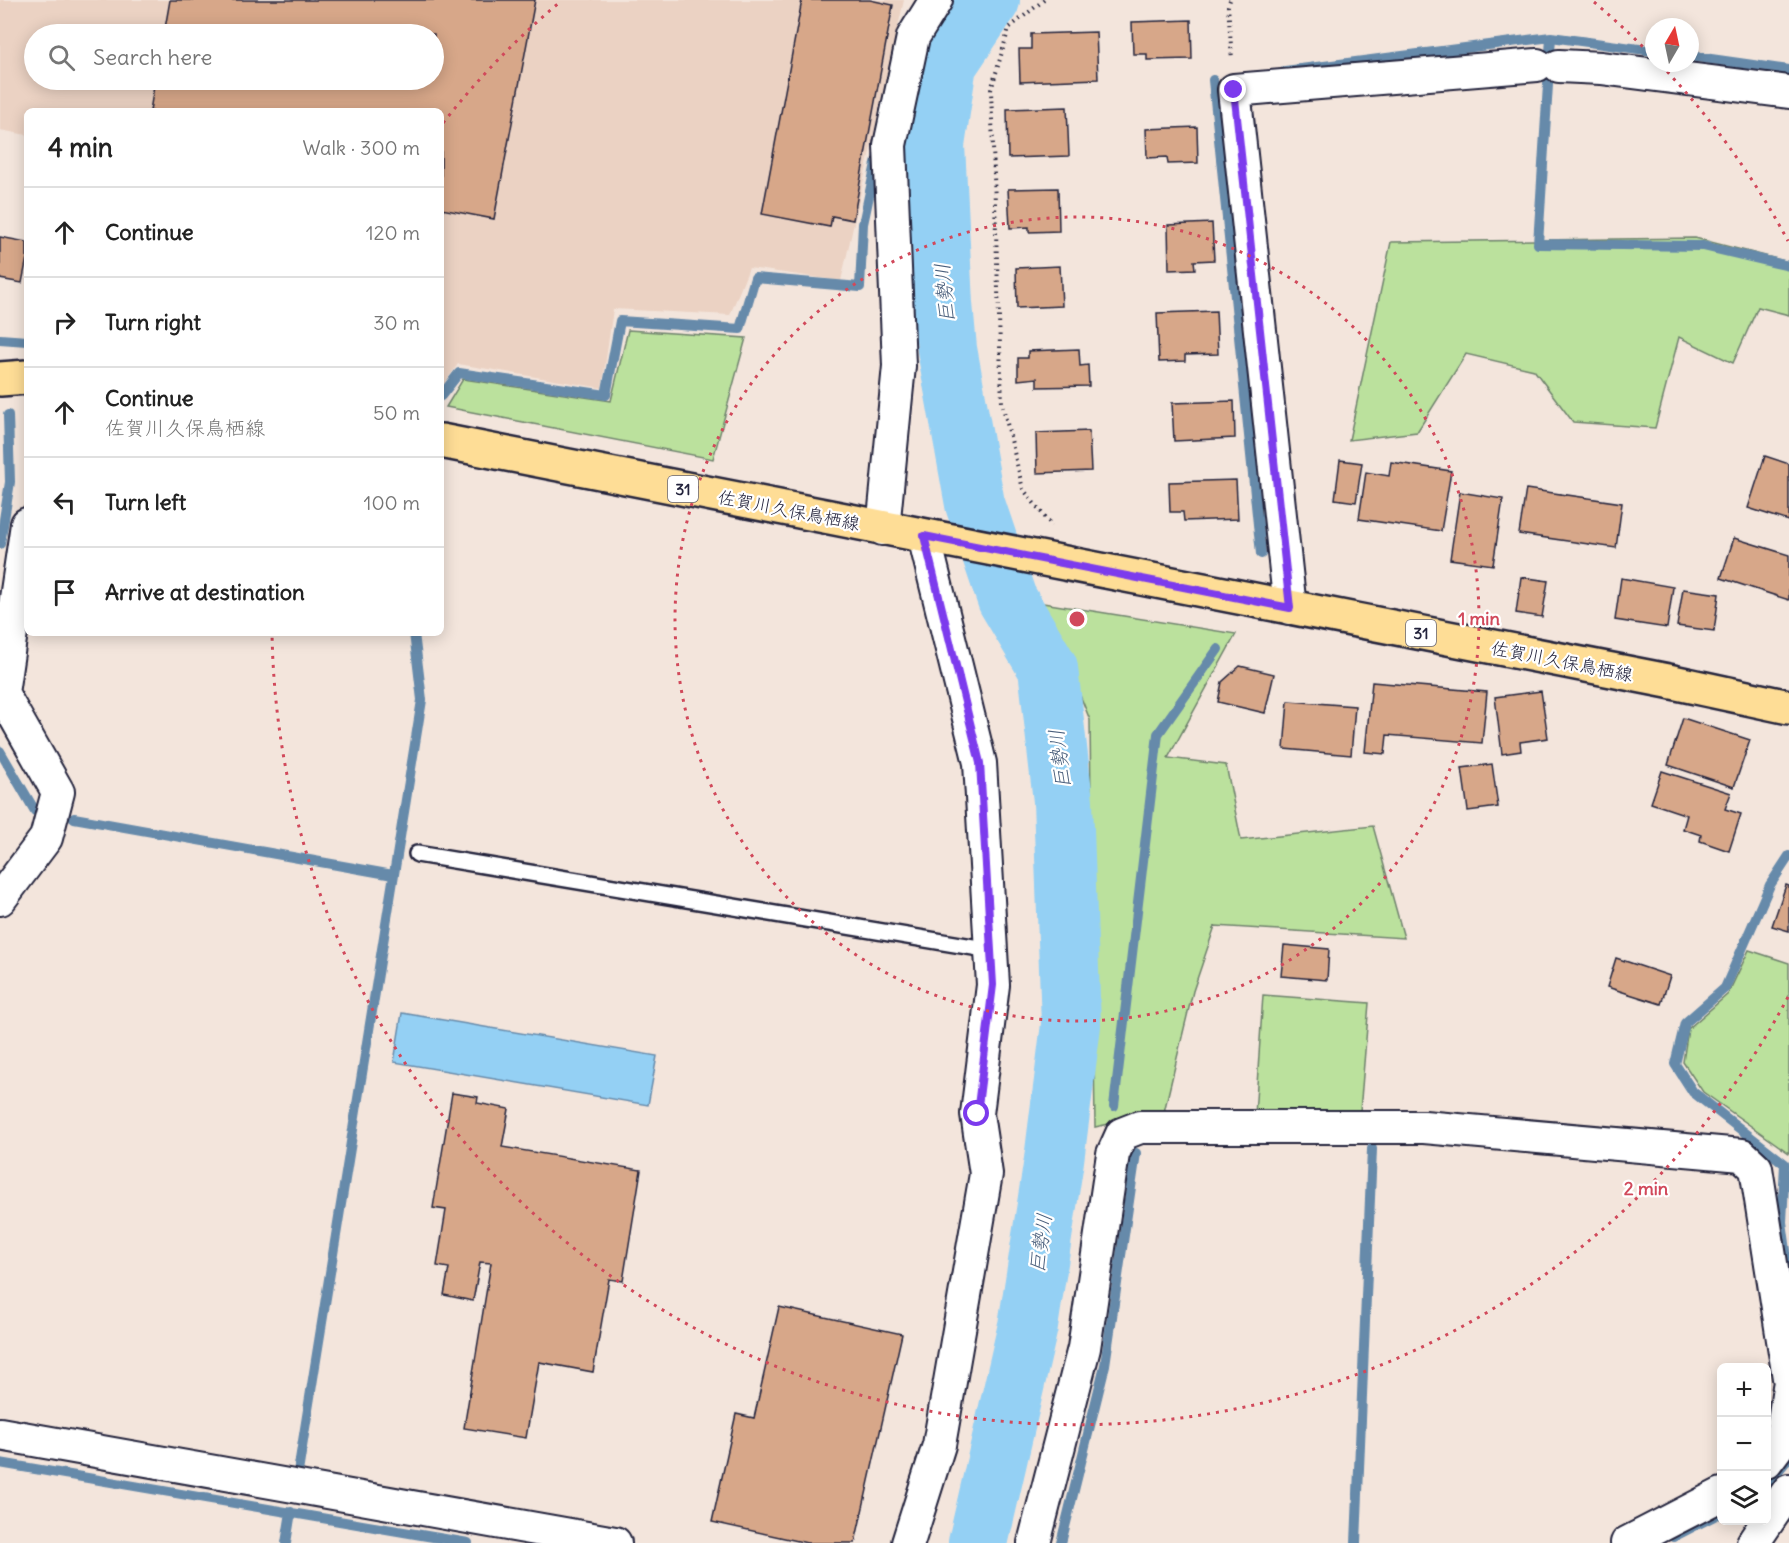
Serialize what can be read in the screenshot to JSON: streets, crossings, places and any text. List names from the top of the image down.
{
  "streets": {
    "main road": ["31", "佐賀川久保鳥栖線"]
  },
  "crossings": [
    ["31", "佐賀川久保鳥栖線"]
  ],
  "water": ["巨勢川"],
  "north": "top",
  "page": {
    "search": "Search here",
    "heading": ["4 min", "Walk · 300 m"],
    "list": [
      ["Continue", "120 m"],
      ["Turn right", "30 m"],
      ["Continue", "佐賀川久保鳥栖線", "50 m"],
      ["Turn left", "100 m"],
      "Arrive at destination"
    ],
    "map_buttons": ["+", "−"]
  },
  "rings": ["1 min", "2 min"]
}
